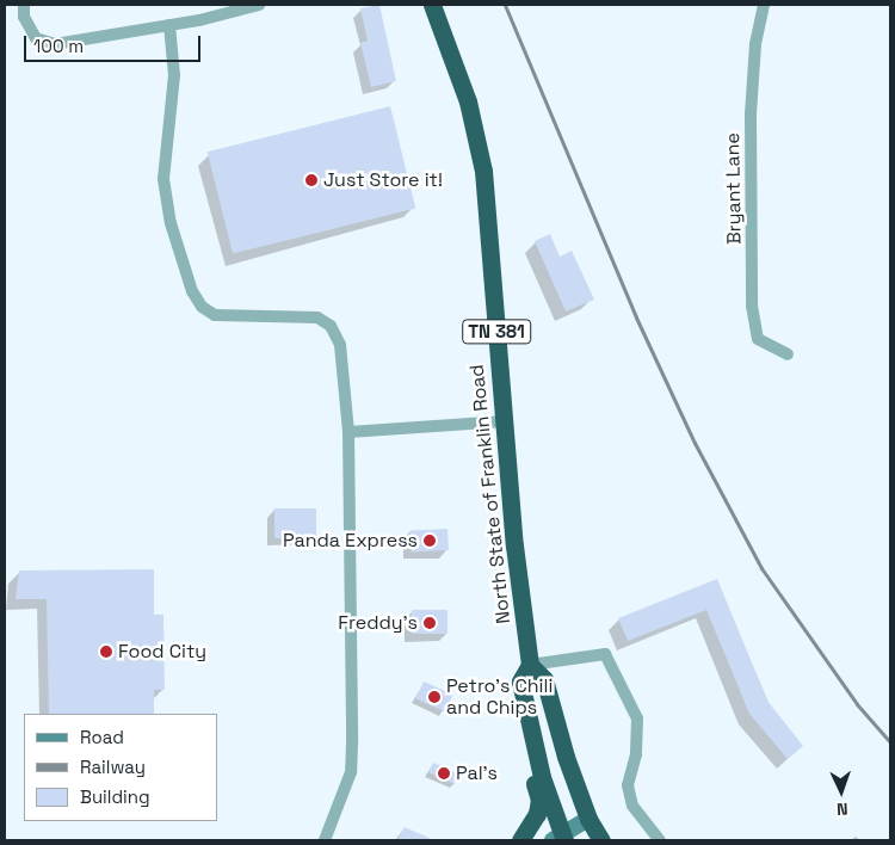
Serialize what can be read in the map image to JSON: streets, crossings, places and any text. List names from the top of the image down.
{
  "streets": {
    "highway": ["TN 381", "North State of Franklin Road"],
    "street": ["Bryant Lane"]
  },
  "places": [
    "Just Store it!",
    "Panda Express",
    "Freddy's",
    "Food City",
    "Petro's Chili and Chips",
    "Pal's"
  ],
  "legend": ["Road", "Railway", "Building"],
  "scale_bar": "100 m",
  "north": "bottom"
}
